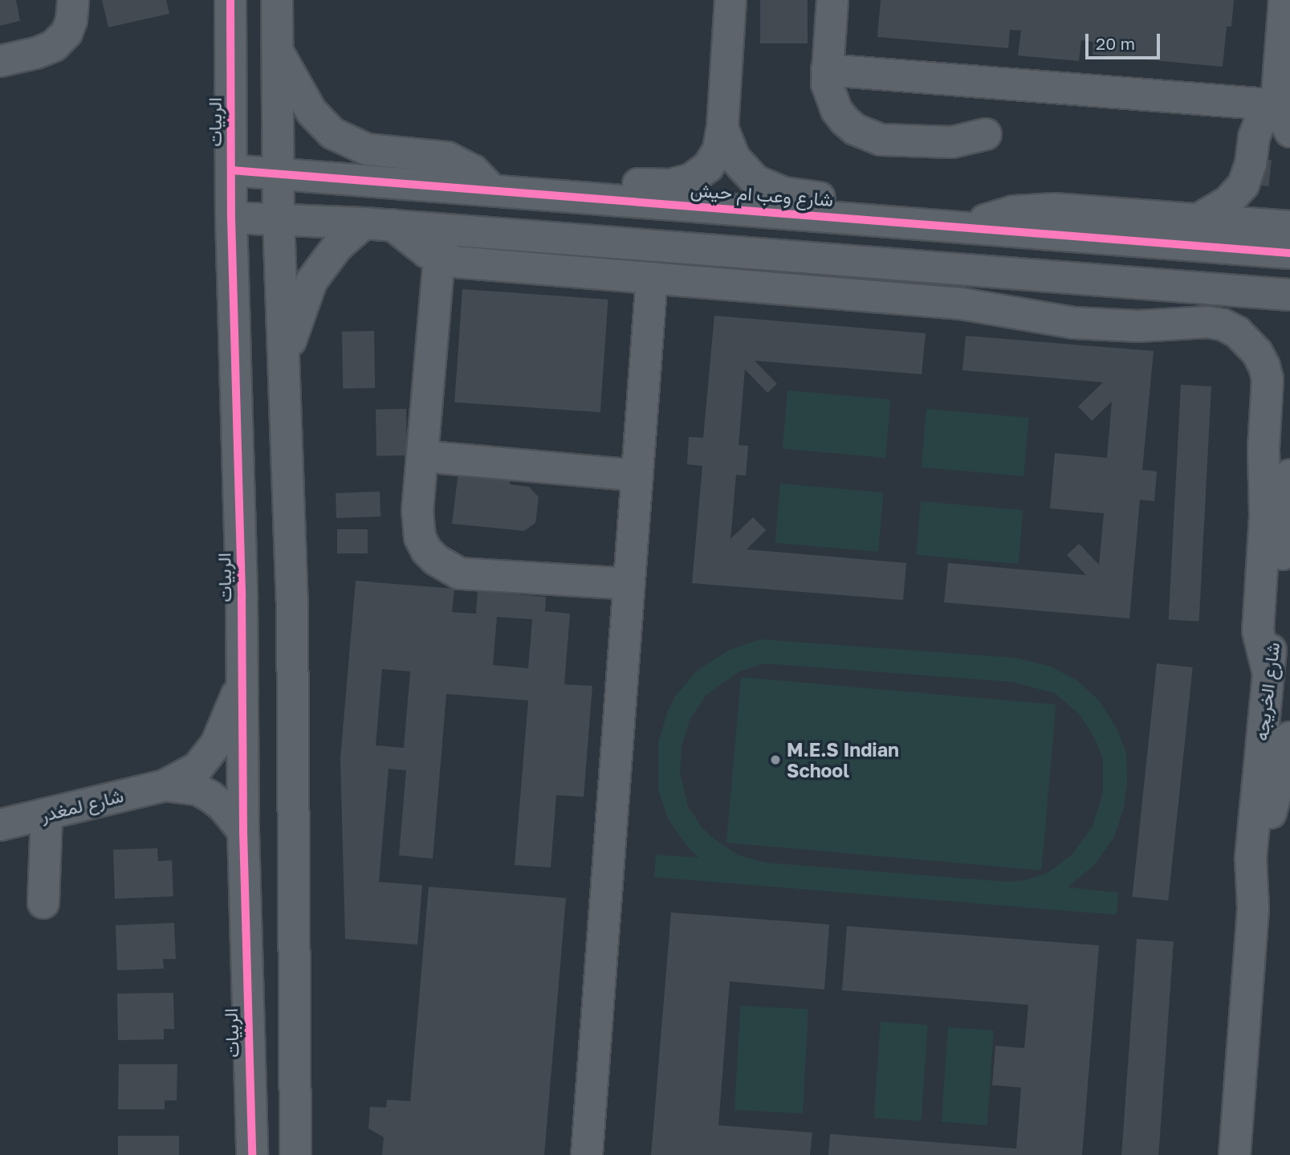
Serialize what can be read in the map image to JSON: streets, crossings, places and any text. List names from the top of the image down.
{
  "streets": {
    "street": [
      "الربيات",
      "شارع وعب ام حيش",
      "شارع الخريجه",
      "شارع لمغدر"
    ]
  },
  "crossings": [
    ["الربيات", "شارع وعب ام حيش"],
    ["الربيات", "شارع لمغدر"]
  ],
  "places": ["M.E.S Indian School"],
  "scale_bar": "20 m"
}
